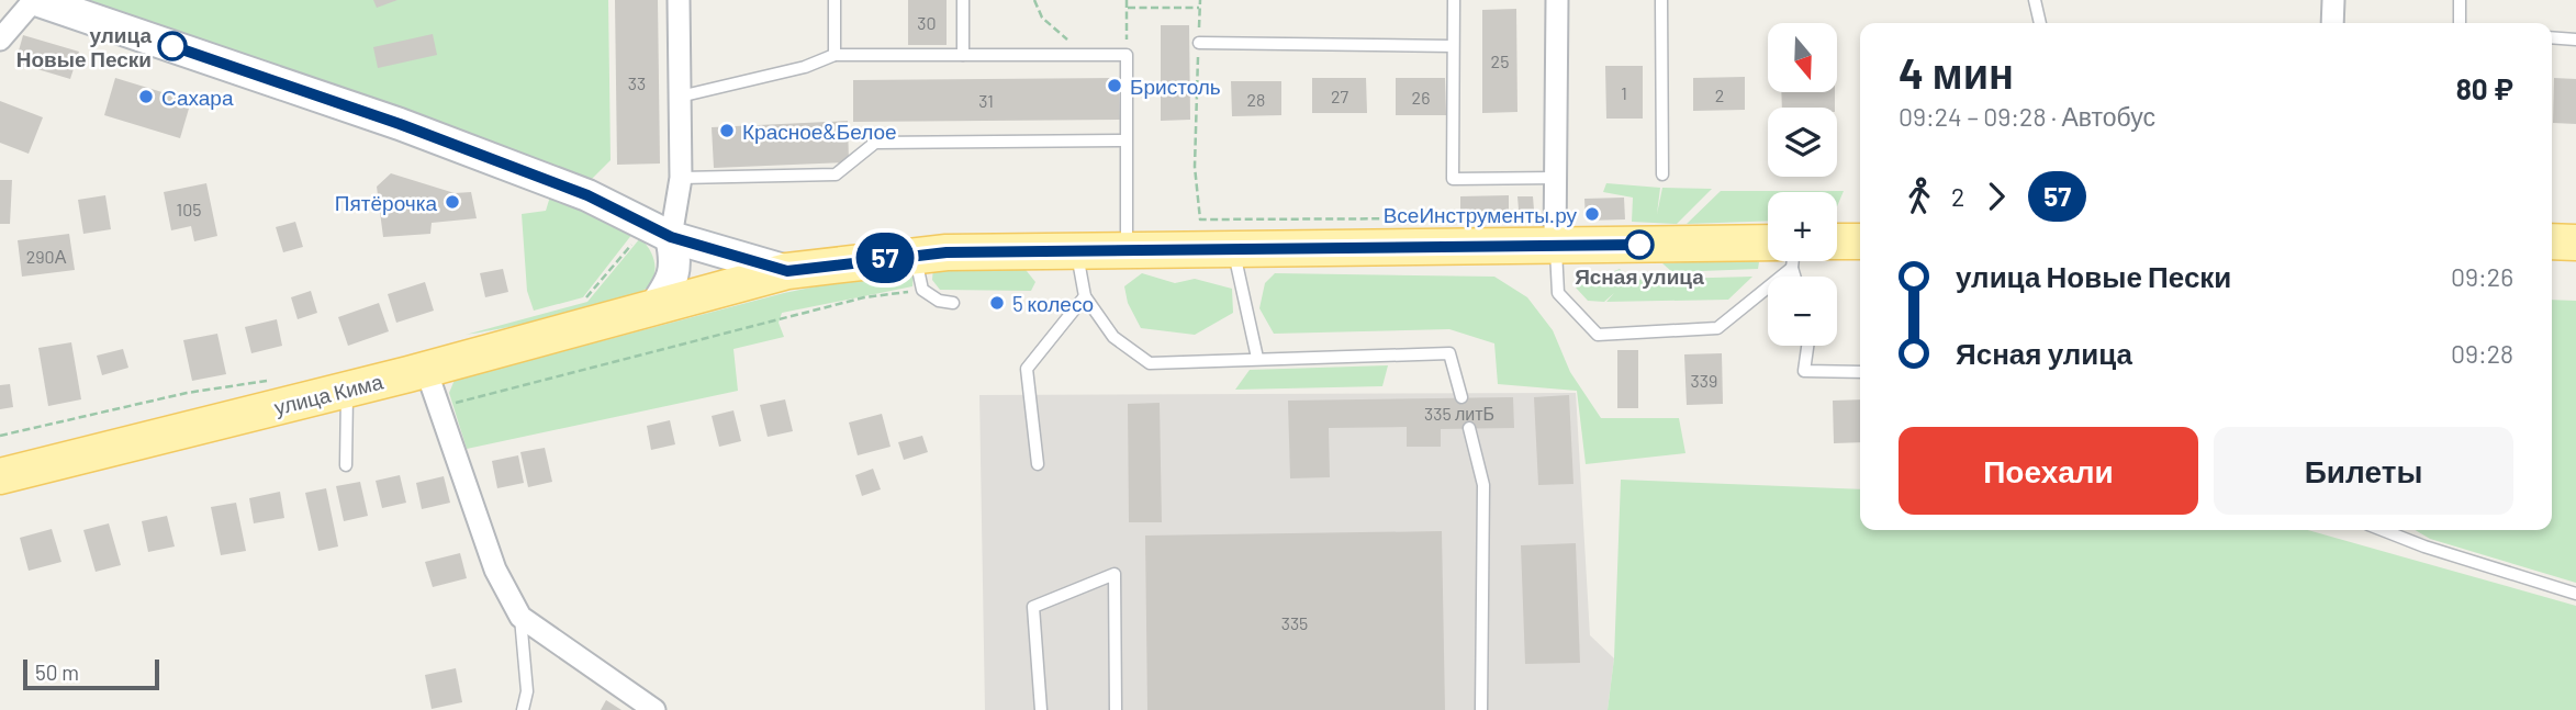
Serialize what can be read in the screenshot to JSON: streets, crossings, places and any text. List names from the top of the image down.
{
  "streets": {
    "main road": ["улица Кима"]
  },
  "places": [
    "улица Новые Пески",
    "Бристоль",
    "Сахара",
    "Красное&Белое",
    "Пятёрочка",
    "ВсеИнструменты.ру",
    "Ясная улица",
    "5 колесо"
  ],
  "lines": ["bus line 57"],
  "house_numbers": [
    "30",
    "25",
    "33",
    "1",
    "2",
    "27",
    "26",
    "28",
    "31",
    "105",
    "290А",
    "339",
    "335 литБ",
    "335"
  ],
  "scale_bar": "50 m",
  "north": "bottom",
  "page": {
    "on_map": "57",
    "map_buttons": ["+", "−"],
    "heading": ["4 мин", "09:24 – 09:28 · Автобус", "80 ₽"],
    "legs": ["2", "57"],
    "list": [
      {
        "name": "улица Новые Пески",
        "value": "09:26"
      },
      {
        "name": "Ясная улица",
        "value": "09:28"
      }
    ],
    "buttons": ["Поехали", "Билеты"],
    "scale": "50 m"
  }
}
